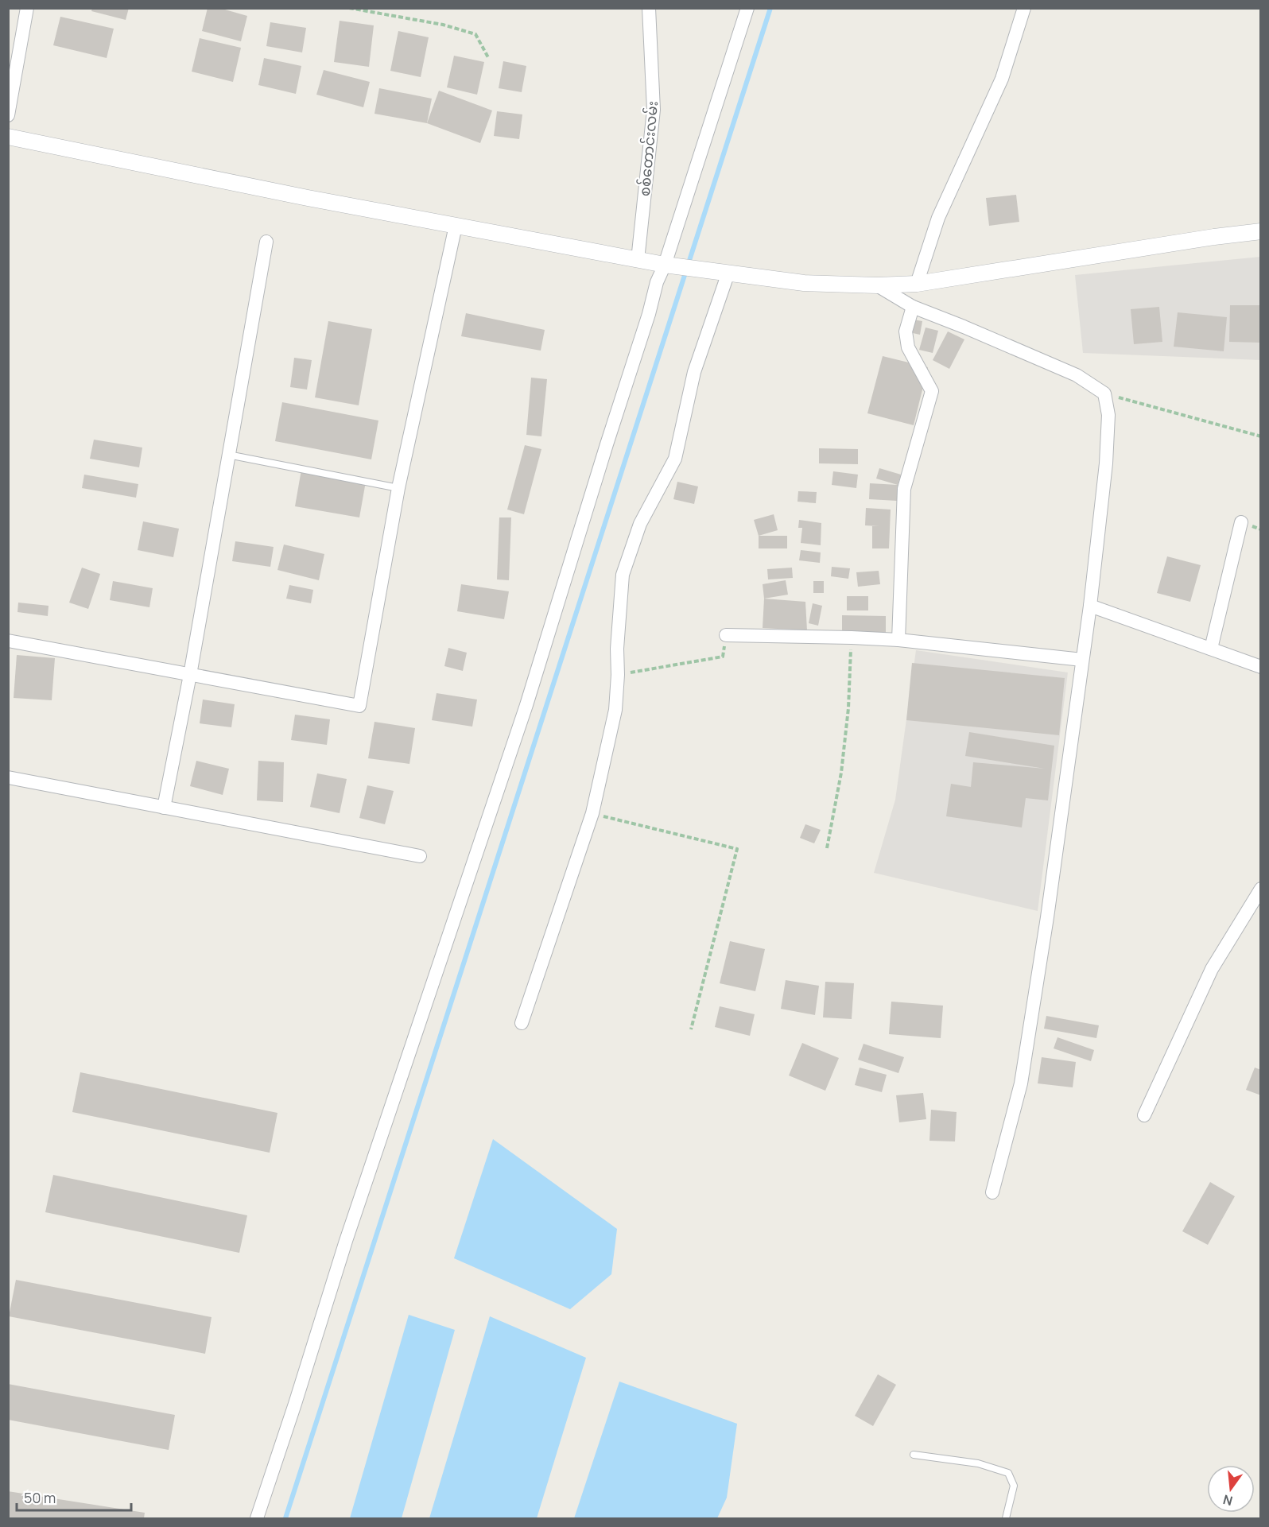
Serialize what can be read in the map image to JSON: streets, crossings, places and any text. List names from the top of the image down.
{
  "streets": {
    "street": ["စစ်တောင်းလမ်း"]
  },
  "scale_bar": "50 m",
  "north": "bottom"
}
